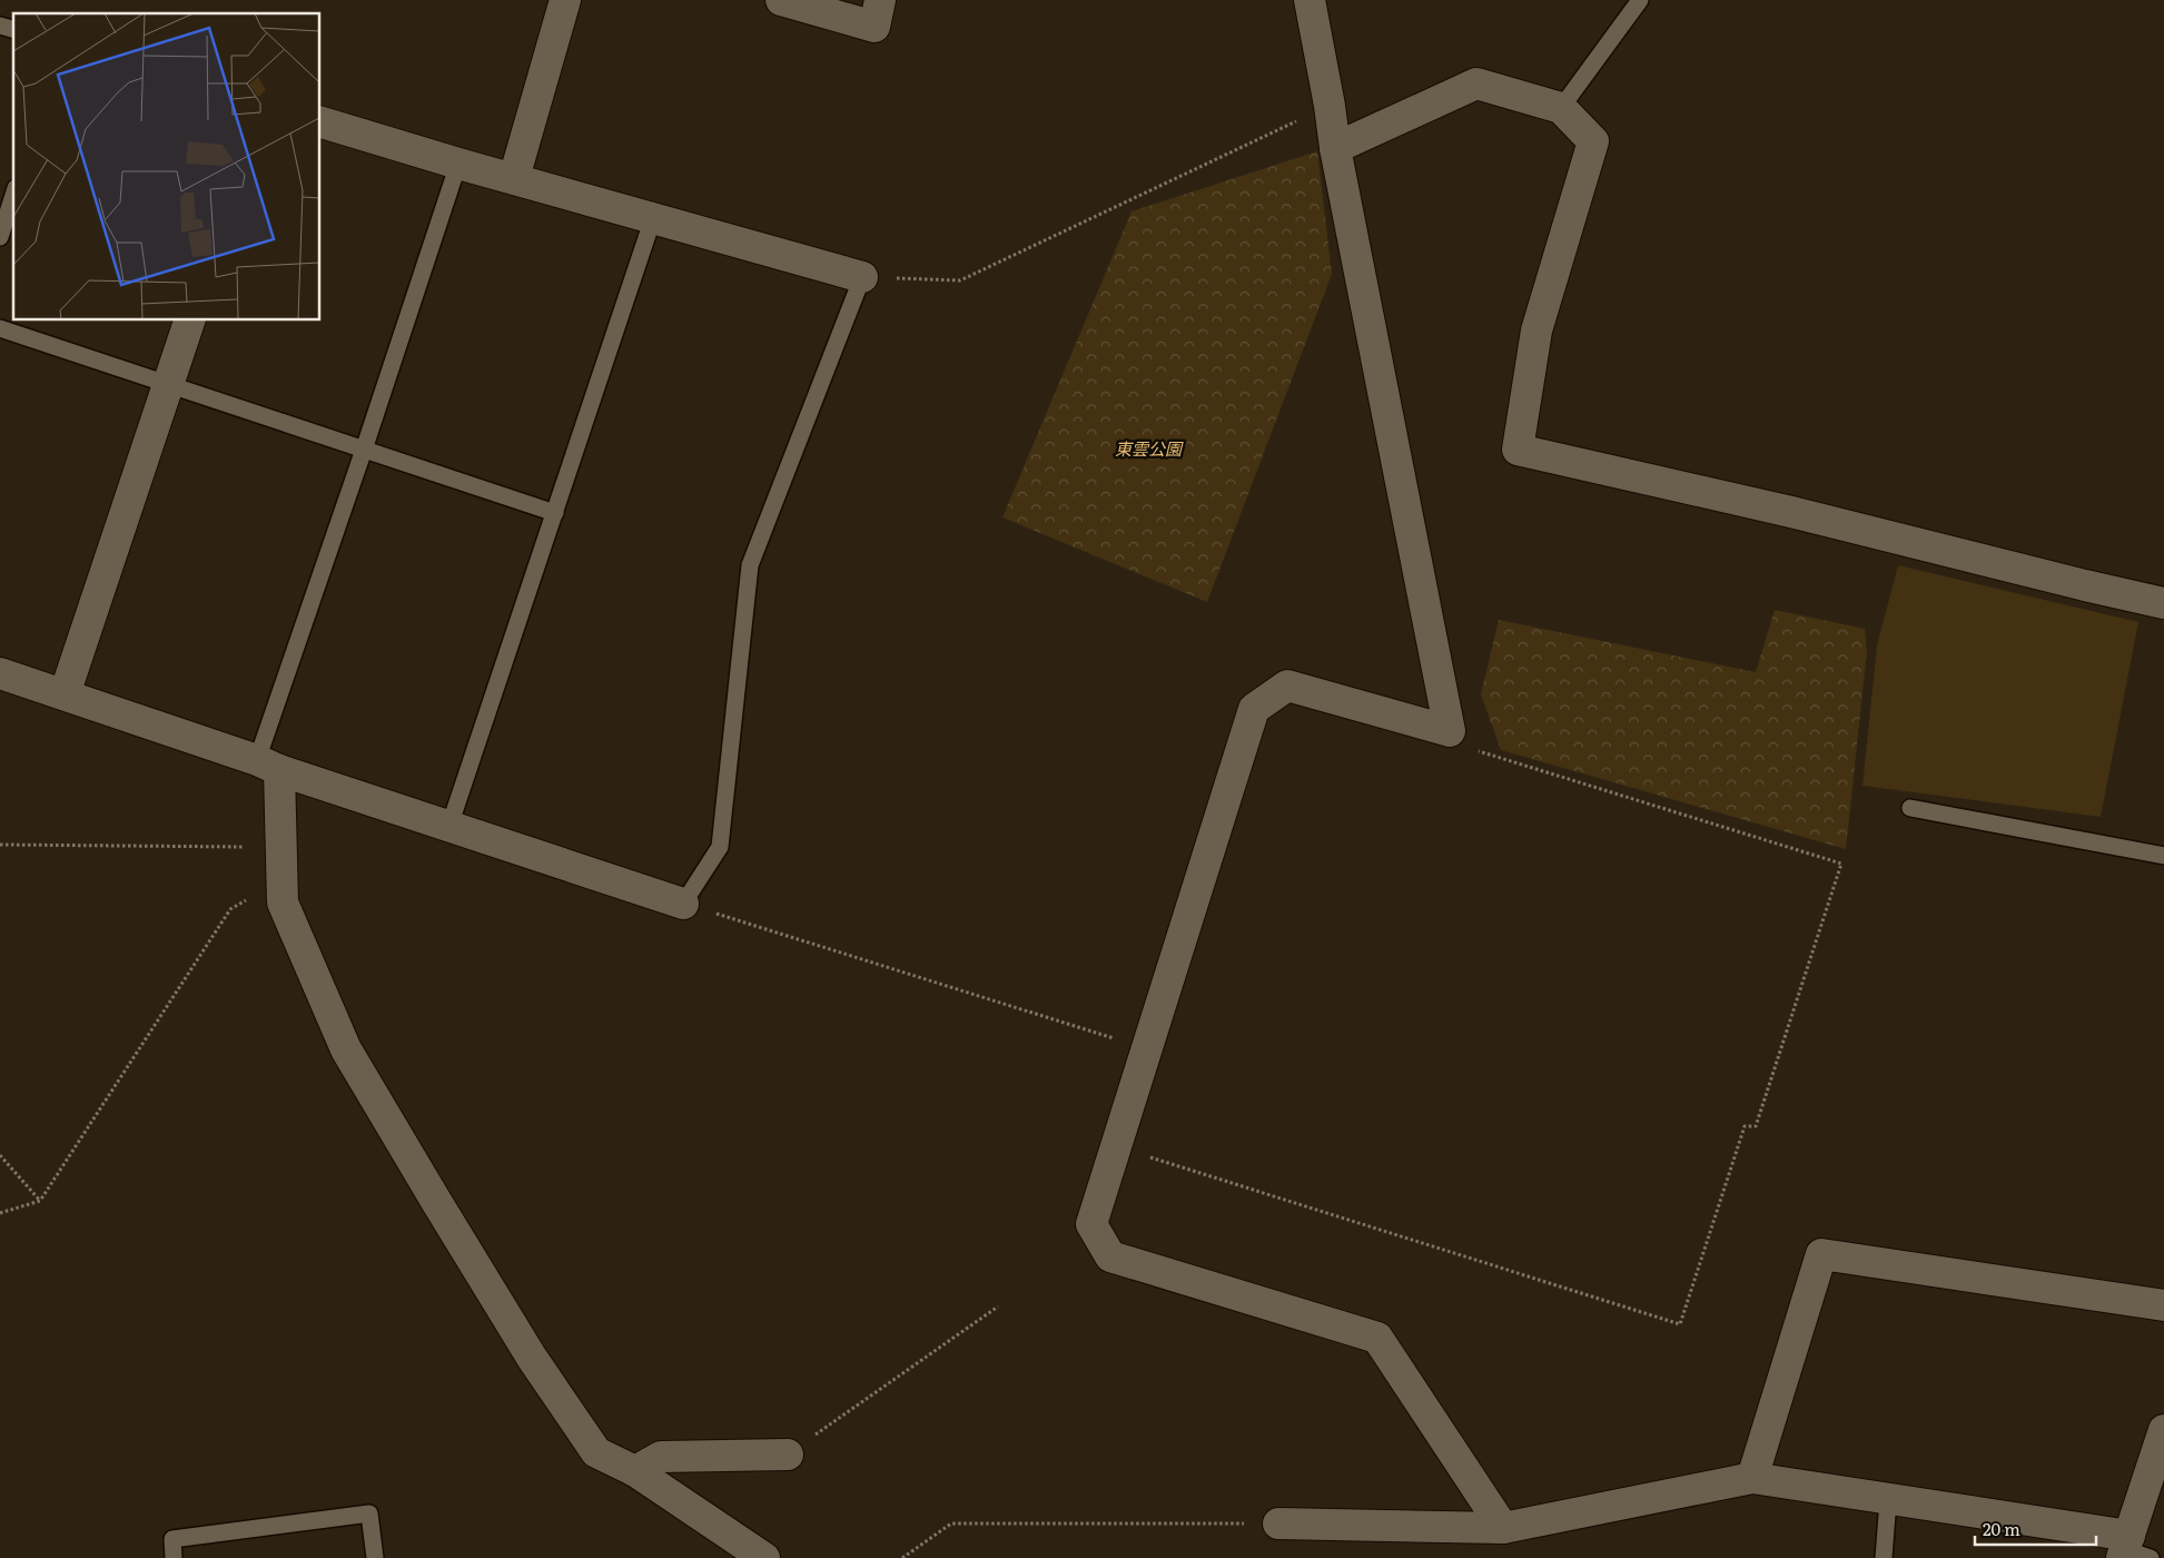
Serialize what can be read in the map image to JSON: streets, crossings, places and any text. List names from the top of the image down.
{
  "parks": ["東雲公園"],
  "scale_bar": "20 m"
}
